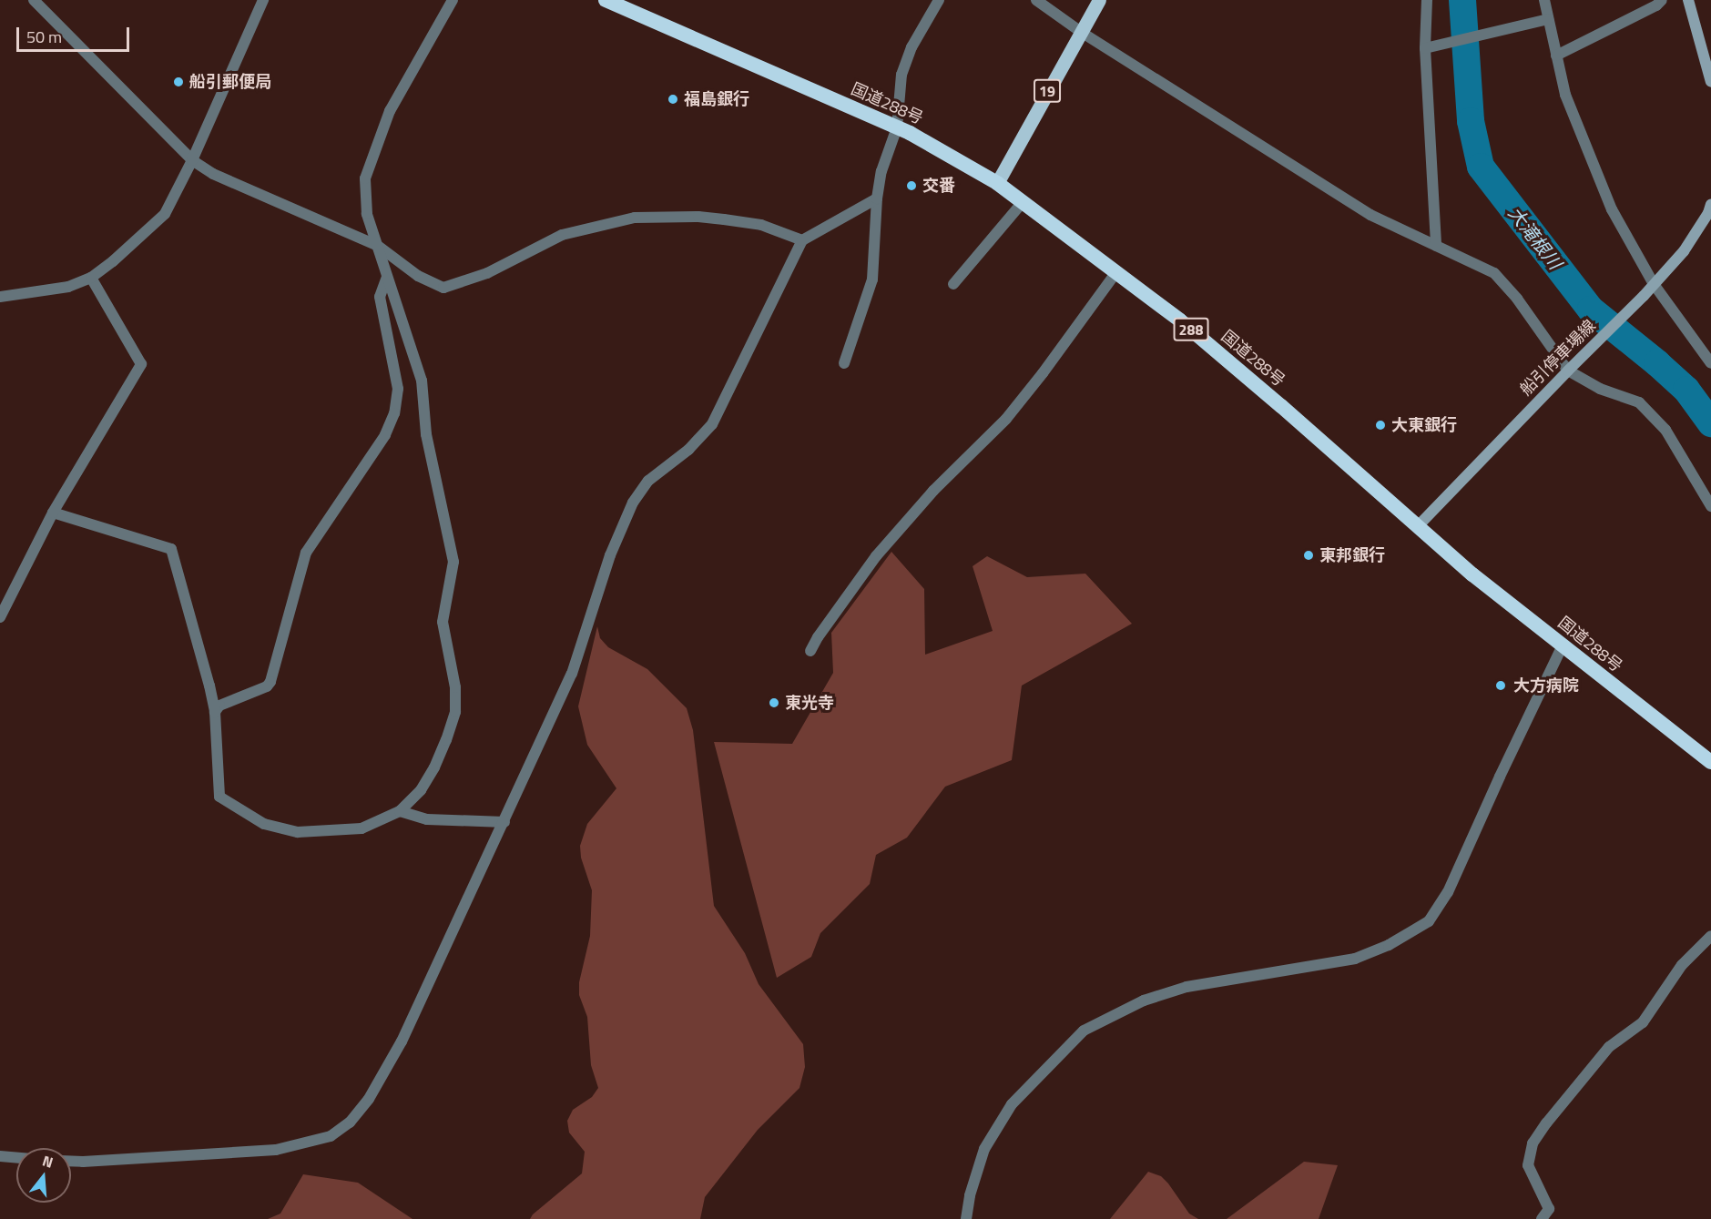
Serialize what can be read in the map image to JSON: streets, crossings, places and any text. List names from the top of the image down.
{
  "streets": {
    "highway": ["国道288号", "288"],
    "main road": ["19", "船引停車場線"]
  },
  "crossings": [
    ["19", "国道288号"],
    ["国道288号", "船引停車場線"]
  ],
  "water": ["大滝根川"],
  "places": [
    "船引郵便局",
    "福島銀行",
    "交番",
    "大東銀行",
    "東邦銀行",
    "大方病院",
    "東光寺"
  ],
  "scale_bar": "50 m",
  "north": "top"
}
